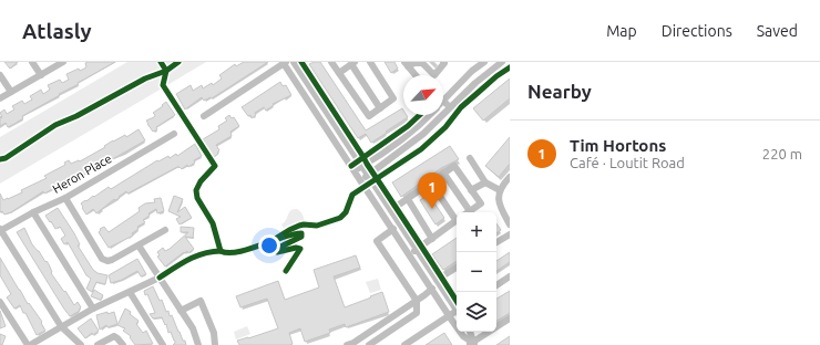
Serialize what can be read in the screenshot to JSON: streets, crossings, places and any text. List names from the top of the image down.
{
  "streets": {
    "street": ["Heron Place"]
  },
  "north": "top right",
  "page": {
    "header": "Atlasly",
    "nav": ["Map", "Directions", "Saved"],
    "heading": "Nearby",
    "list": [
      {
        "mark": "1",
        "name": "Tim Hortons",
        "note": "Café · Loutit Road",
        "value": "220 m"
      }
    ],
    "pins": "1",
    "map_buttons": ["+", "−"]
  }
}
